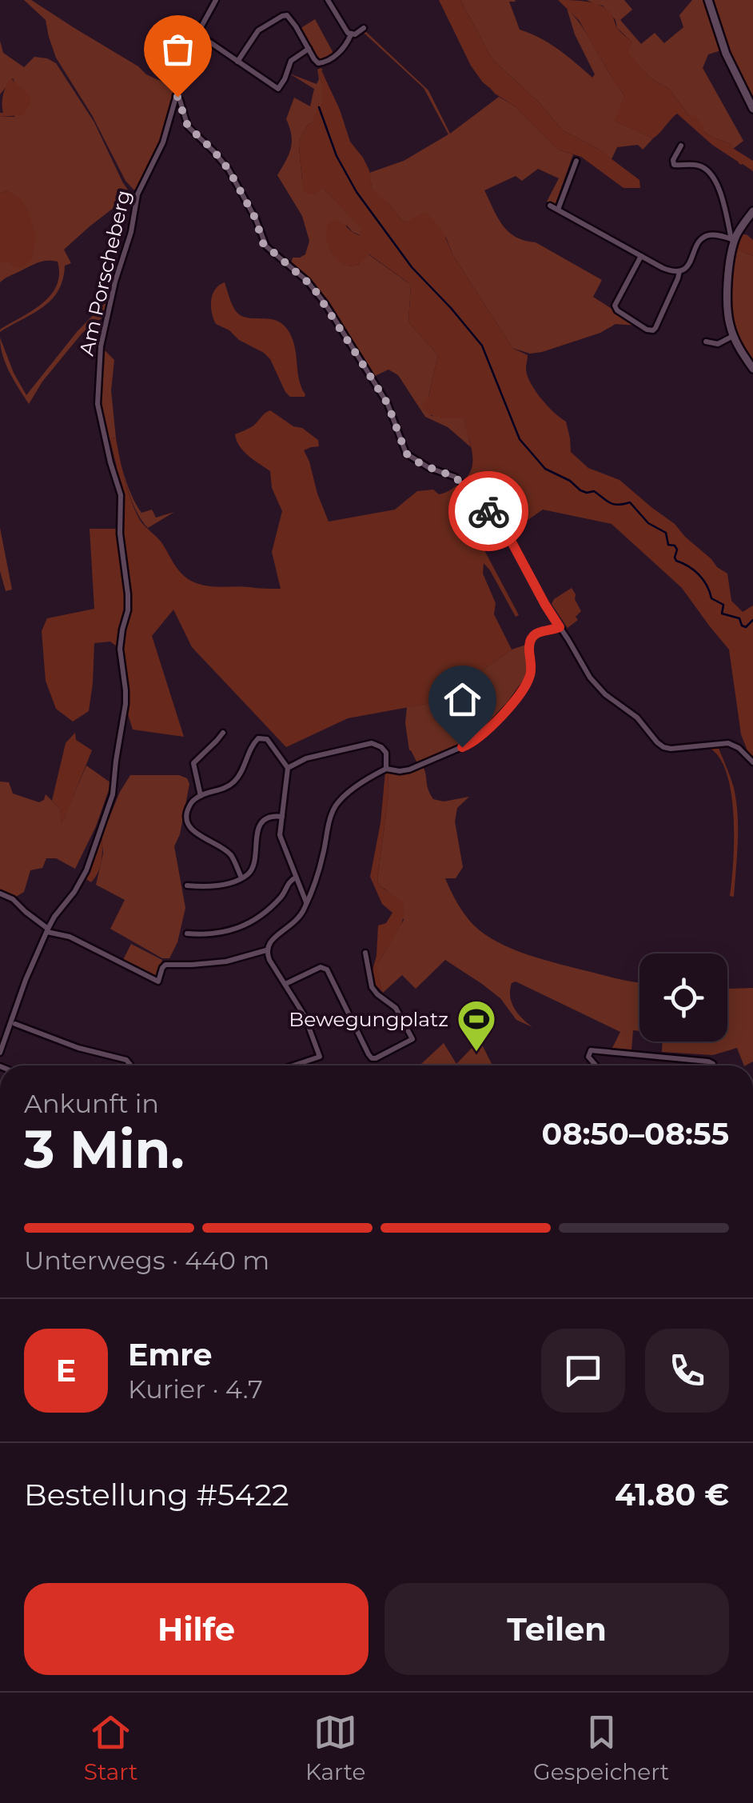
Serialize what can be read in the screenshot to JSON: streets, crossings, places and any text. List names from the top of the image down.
{
  "streets": {
    "street": ["Am Porscheberg"]
  },
  "places": {
    "sports": ["Bewegungplatz"]
  },
  "page": {
    "heading": ["3 Min.", "Ankunft in", "08:50–08:55"],
    "panel": [
      "Emre",
      "Kurier · 4.7",
      "Bestellung #5422",
      "41.80 €"
    ],
    "bar": "Unterwegs · 440 m",
    "round": "E",
    "buttons": ["Hilfe", "Teilen"],
    "tabs": ["Start", "Karte", "Gespeichert"]
  }
}
